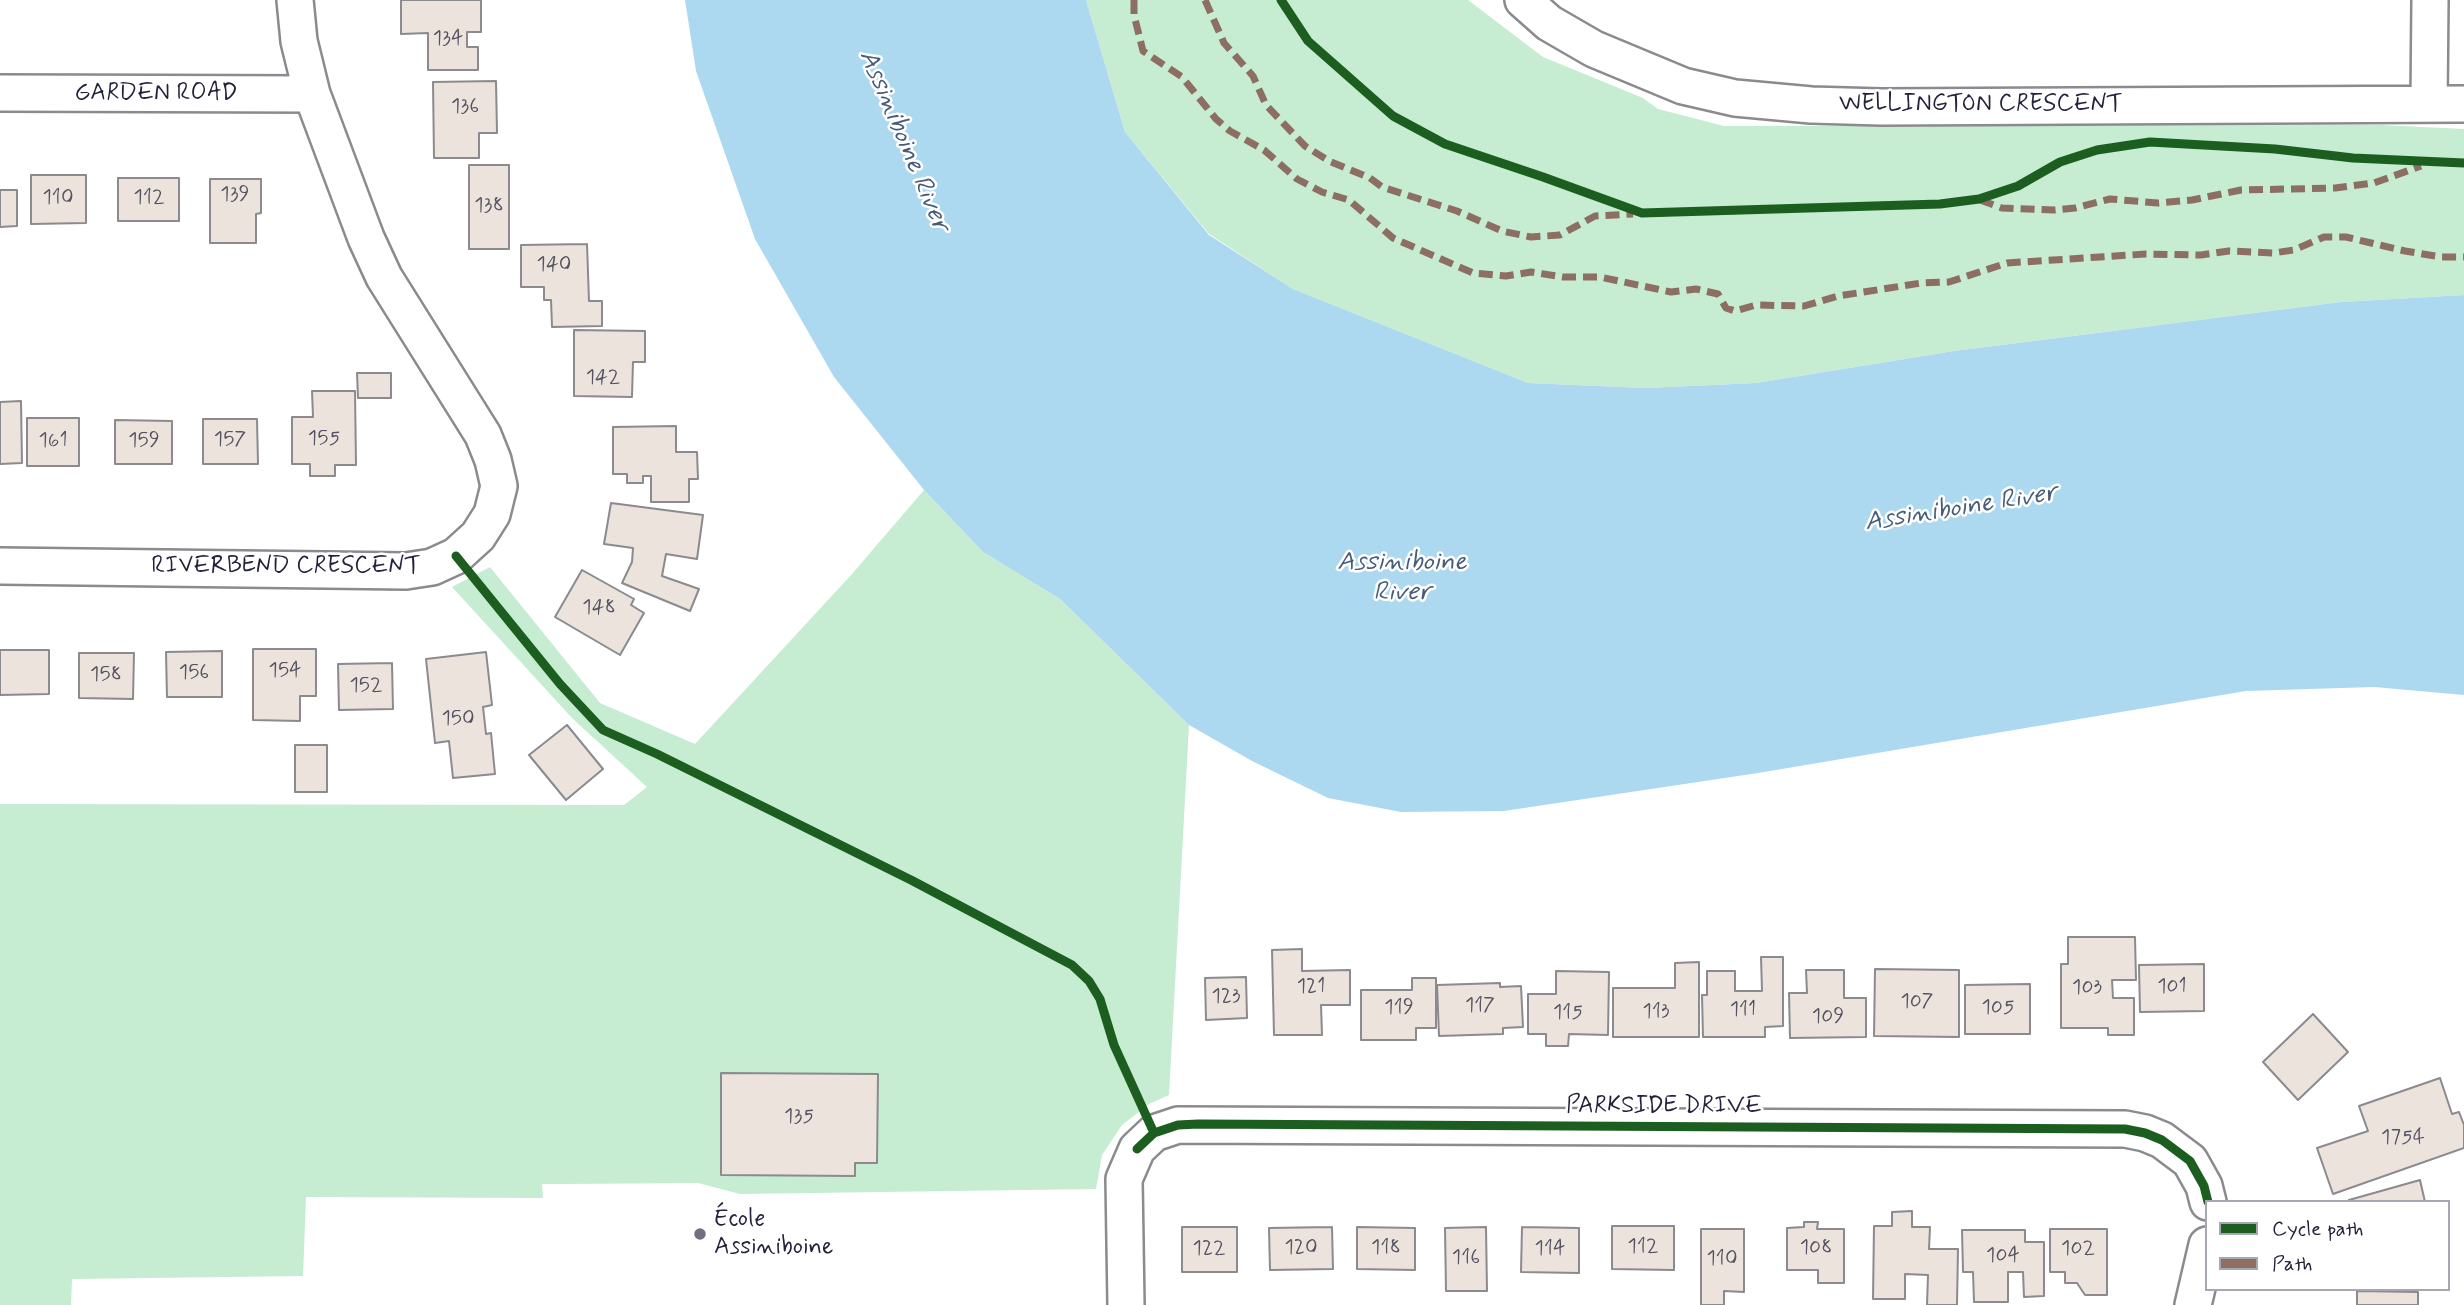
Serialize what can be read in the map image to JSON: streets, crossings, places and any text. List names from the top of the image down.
{
  "streets": {
    "street": [
      "GARDEN ROAD",
      "WELLINGTON CRESCENT",
      "RIVERBEND CRESCENT",
      "PARKSIDE DRIVE"
    ]
  },
  "crossings": [
    ["GARDEN ROAD", "RIVERBEND CRESCENT"]
  ],
  "water": ["Assiniboine River"],
  "places": ["École Assiniboine"],
  "house_numbers": [
    "134",
    "136",
    "139",
    "110",
    "112",
    "138",
    "140",
    "142",
    "155",
    "157",
    "161",
    "159",
    "148",
    "154",
    "156",
    "158",
    "152",
    "150",
    "121",
    "101",
    "103",
    "123",
    "107",
    "117",
    "119",
    "105",
    "111",
    "113",
    "115",
    "109",
    "135",
    "1754",
    "112",
    "120",
    "118",
    "108",
    "122",
    "114",
    "102",
    "104",
    "116",
    "110"
  ],
  "legend": ["Cycle path", "Path"]
}
